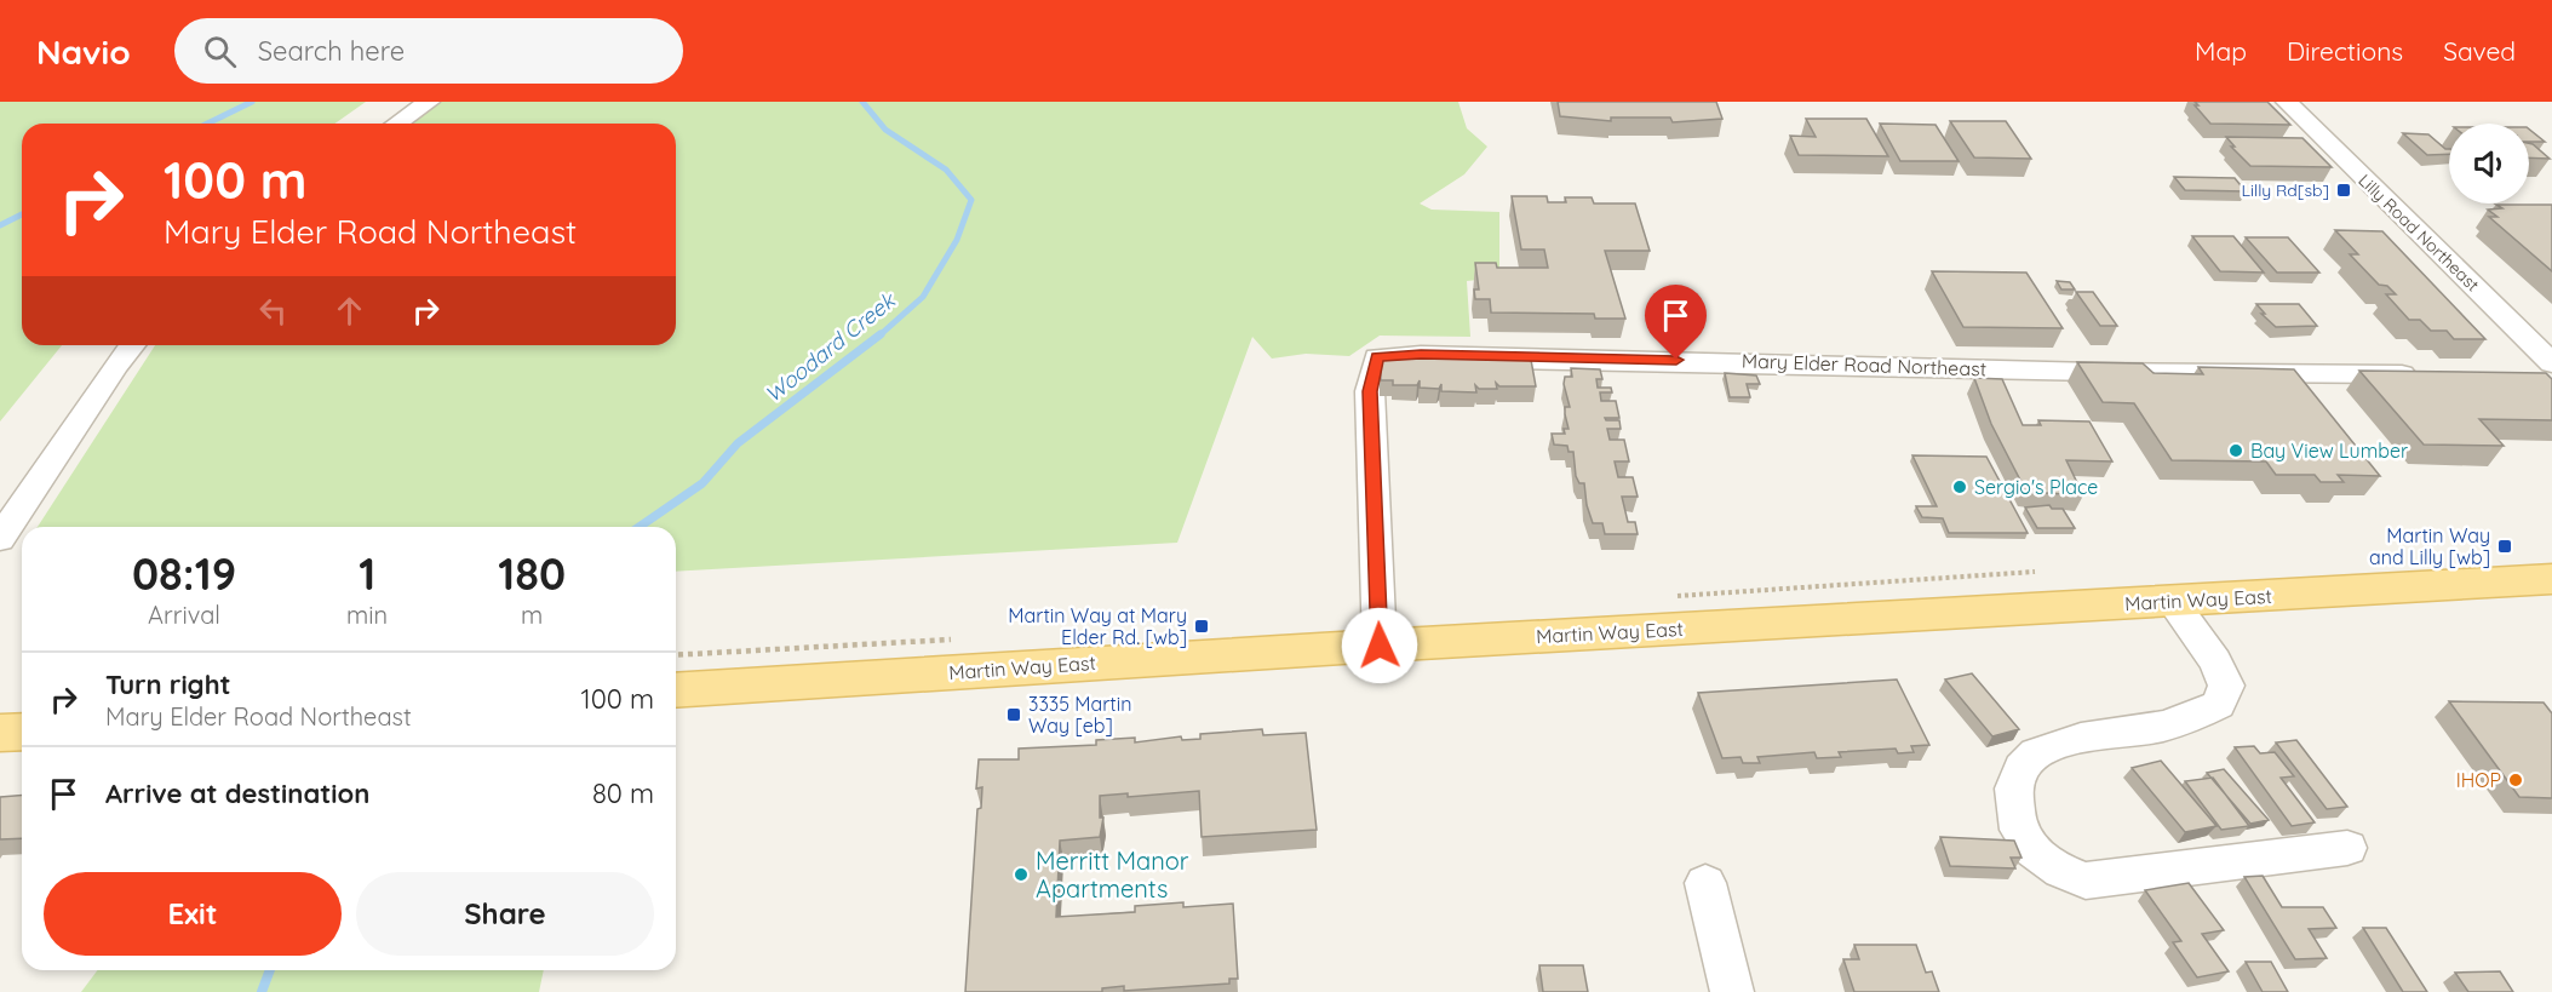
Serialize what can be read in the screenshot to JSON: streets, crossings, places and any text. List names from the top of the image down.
{
  "streets": {
    "main road": ["Martin Way East"],
    "street": ["Lilly Road Northeast", "Mary Elder Road Northeast"]
  },
  "crossings": [
    ["Mary Elder Road Northeast", "Martin Way East"]
  ],
  "water": ["Woodard Creek"],
  "places": {
    "transit": [
      "Lilly Rd[sb]",
      "Martin Way and Lilly [wb]",
      "Martin Way at Mary Elder Rd. [wb]",
      "3335 Martin Way [eb]"
    ],
    "other": [
      "Bay View Lumber",
      "Sergio's Place",
      "IHOP",
      "Merritt Manor Apartments"
    ]
  },
  "page": {
    "header": "Navio",
    "search": "Search here",
    "nav": ["Map", "Directions", "Saved"],
    "turn": ["100 m", "Mary Elder Road Northeast"],
    "eta": [
      "08:19",
      "Arrival",
      "1",
      "min",
      "180",
      "m"
    ],
    "list": [
      {
        "name": "Turn right",
        "note": "Mary Elder Road Northeast",
        "value": "100 m"
      },
      {
        "name": "Arrive at destination",
        "value": "80 m"
      }
    ],
    "buttons": ["Exit", "Share"]
  }
}
